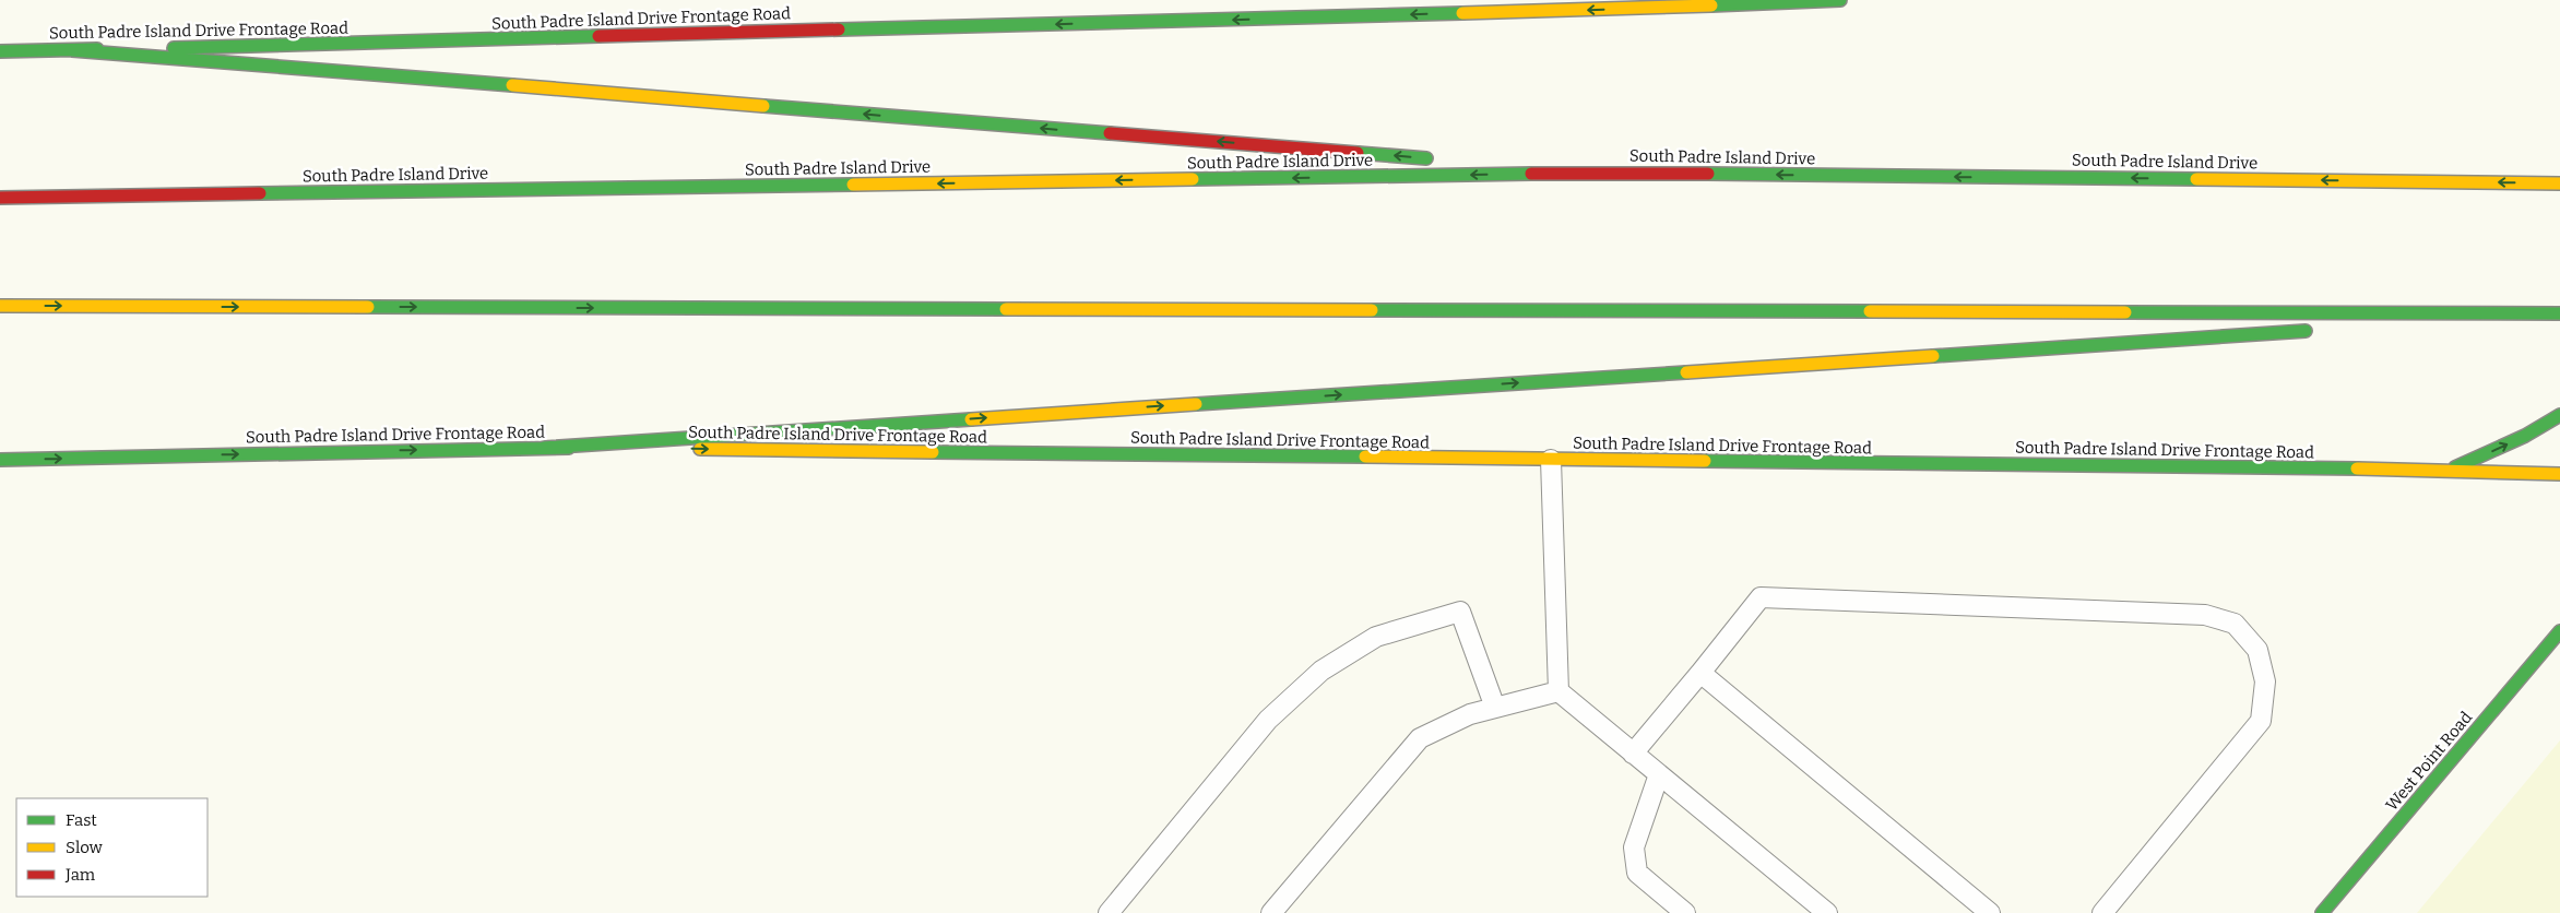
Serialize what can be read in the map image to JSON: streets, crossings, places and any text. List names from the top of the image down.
{
  "streets": {
    "main road": ["South Padre Island Drive Frontage Road", "South Padre Island Drive", "West Point Road"]
  },
  "legend": ["Fast", "Slow", "Jam"]
}
